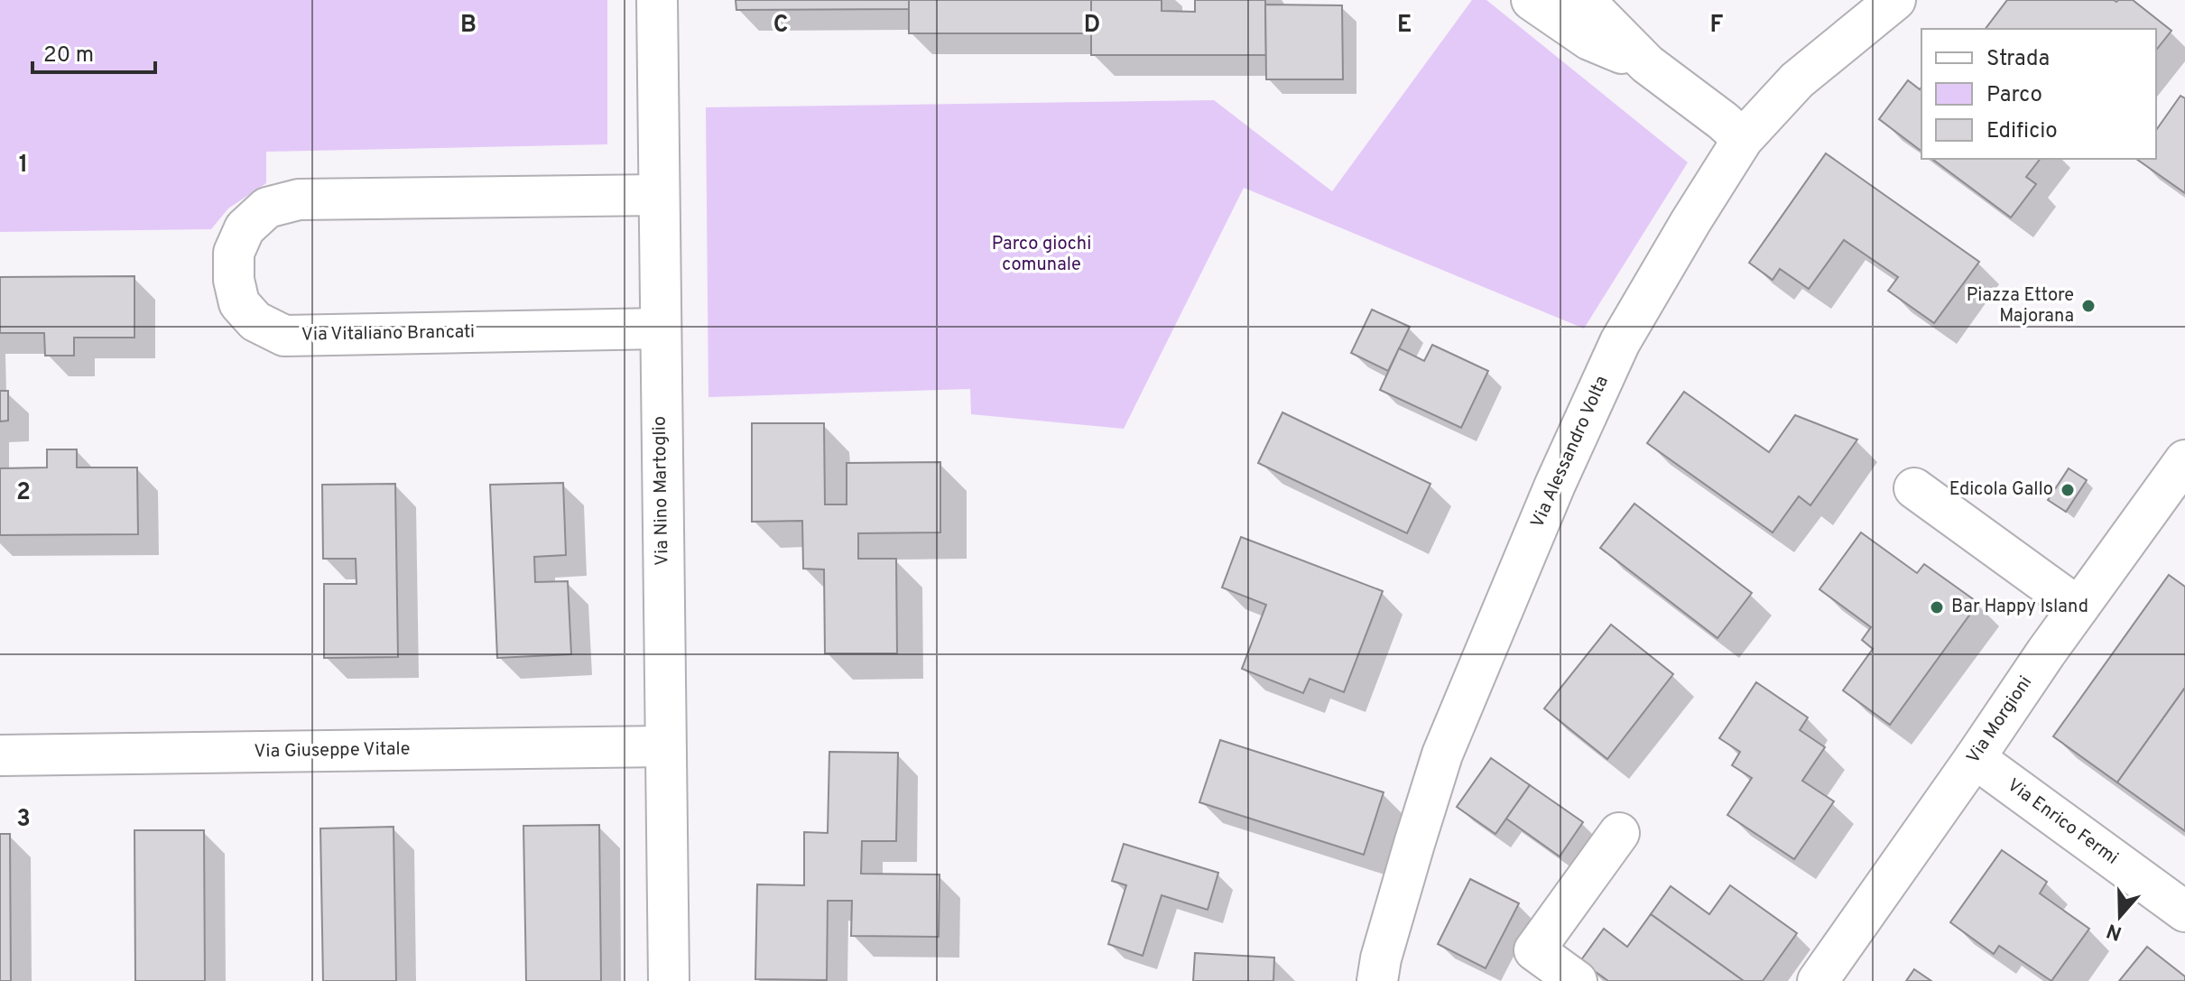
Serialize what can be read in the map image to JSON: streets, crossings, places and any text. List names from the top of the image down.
{
  "streets": {
    "street": [
      "Via Vitaliano Brancati",
      "Via Alessandro Volta",
      "Via Nino Martoglio",
      "Via Morgioni",
      "Via Giuseppe Vitale",
      "Via Enrico Fermi"
    ]
  },
  "crossings": [
    ["Via Vitaliano Brancati", "Via Nino Martoglio"],
    ["Via Nino Martoglio", "Via Giuseppe Vitale"],
    ["Via Morgioni", "Via Enrico Fermi"]
  ],
  "parks": ["Parco giochi comunale"],
  "places": ["Piazza Ettore Majorana", "Edicola Gallo", "Bar Happy Island"],
  "legend": ["Strada", "Parco", "Edificio"],
  "scale_bar": "20 m",
  "north": "bottom",
  "grid": {
    "columns": [
      "B",
      "C",
      "D",
      "E",
      "F"
    ],
    "rows": ["1", "2", "3"]
  }
}
